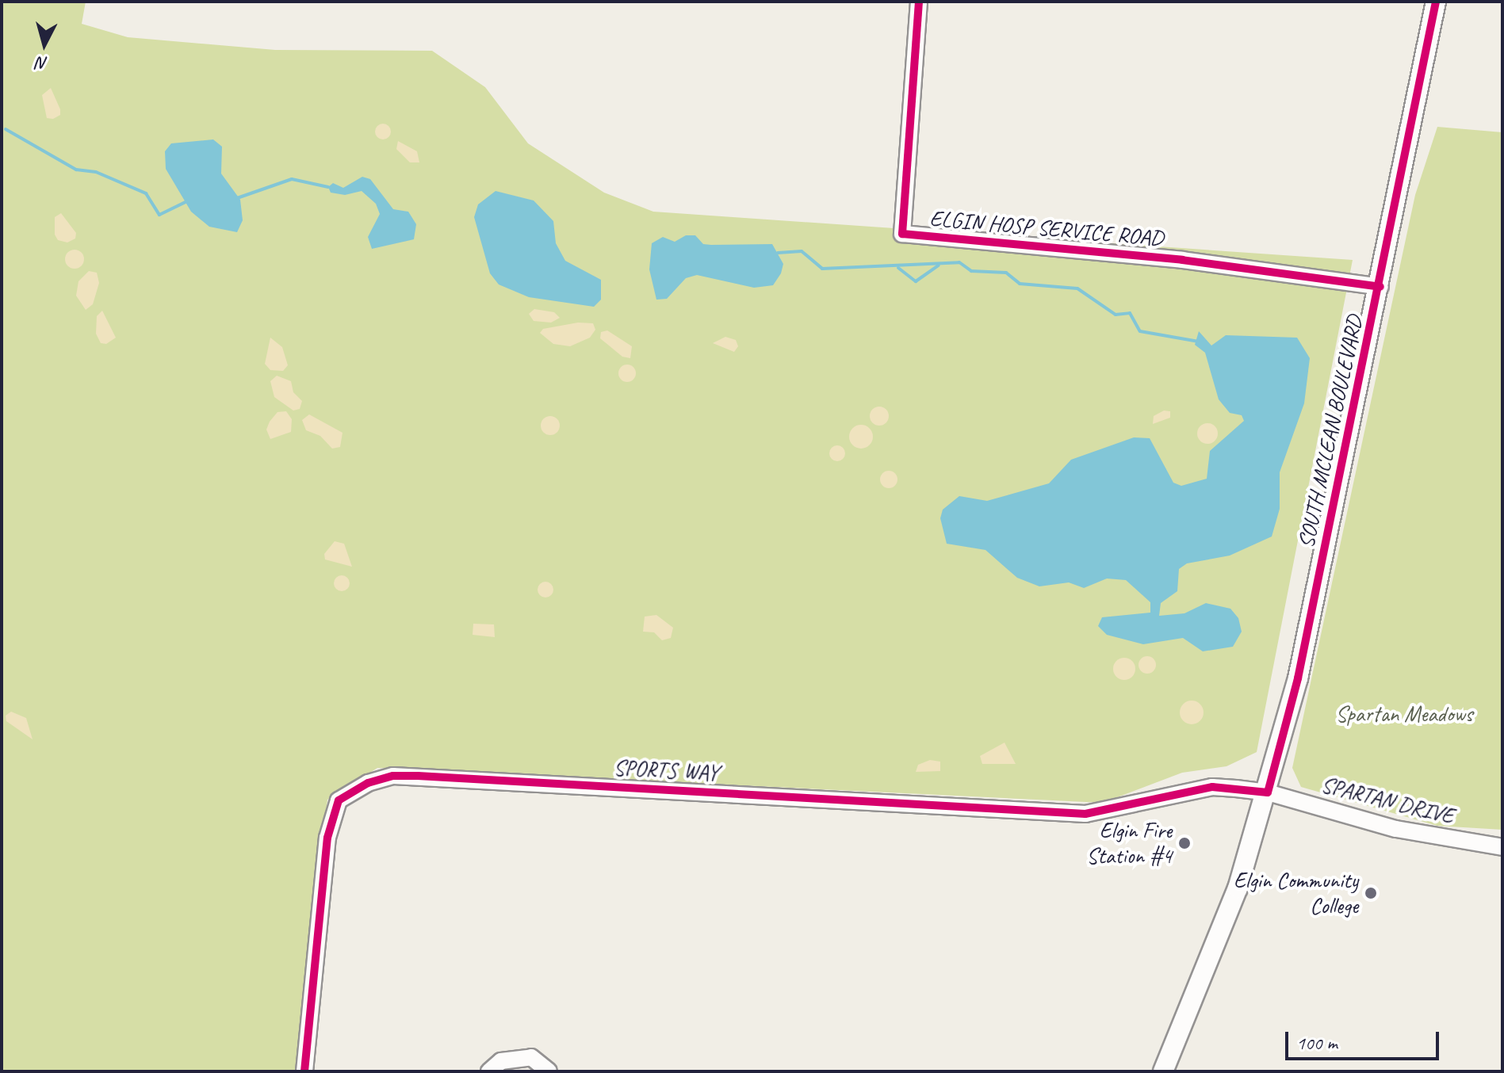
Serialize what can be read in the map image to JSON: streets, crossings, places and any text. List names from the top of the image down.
{
  "streets": {
    "main road": ["SOUTH MCLEAN BOULEVARD"],
    "street": ["ELGIN HOSP SERVICE ROAD", "SPORTS WAY", "SPARTAN DRIVE"]
  },
  "crossings": [
    ["ELGIN HOSP SERVICE ROAD", "SOUTH MCLEAN BOULEVARD"],
    ["SOUTH MCLEAN BOULEVARD", "SPORTS WAY"],
    ["SOUTH MCLEAN BOULEVARD", "SPARTAN DRIVE"],
    ["SPORTS WAY", "SPARTAN DRIVE"]
  ],
  "parks": ["Spartan Meadows"],
  "places": ["Elgin Fire Station #4", "Elgin Community College"],
  "scale_bar": "100 m",
  "north": "bottom"
}
